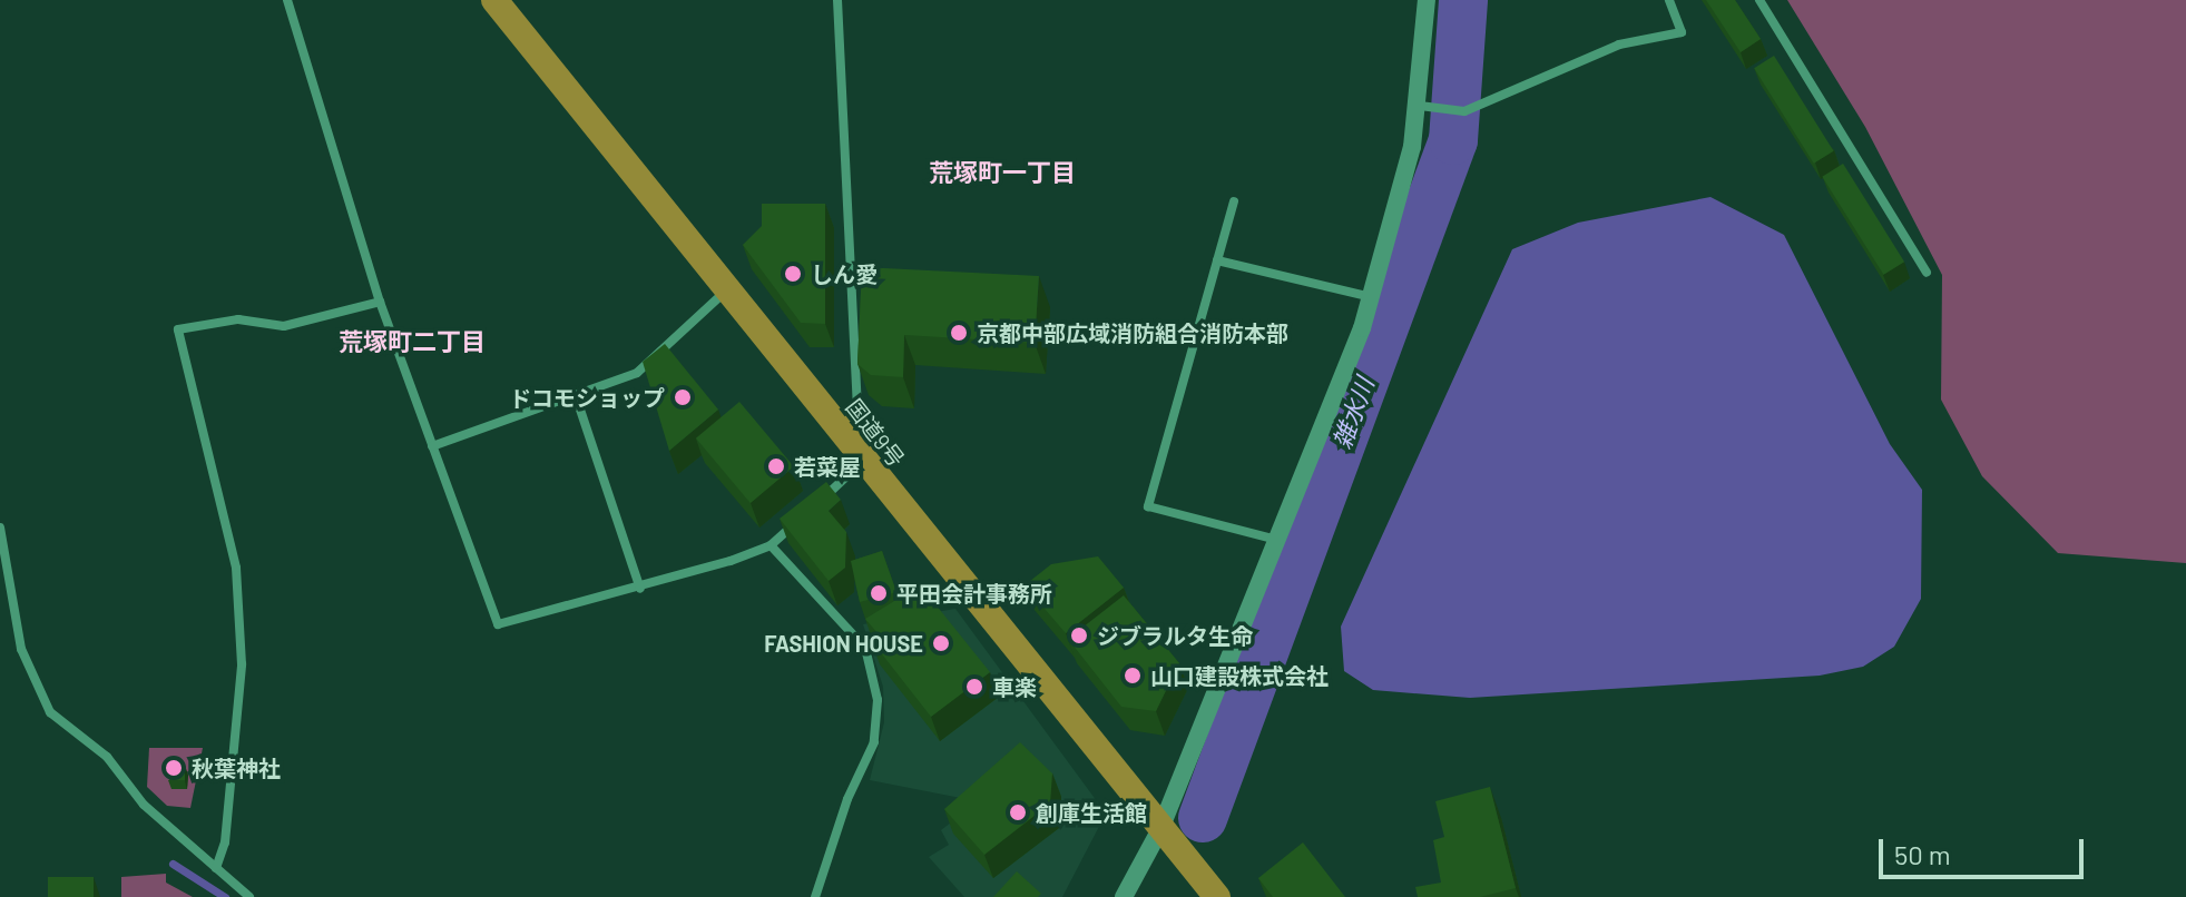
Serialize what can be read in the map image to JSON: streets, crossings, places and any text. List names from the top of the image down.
{
  "streets": {
    "highway": ["国道9号"]
  },
  "districts": ["荒塚町一丁目", "荒塚町二丁目"],
  "water": ["雑水川"],
  "places": [
    "しん愛",
    "京都中部広域消防組合消防本部",
    "ドコモショップ",
    "若菜屋",
    "平田会計事務所",
    "ジブラルタ生命",
    "FASHION HOUSE",
    "山口建設株式会社",
    "車楽",
    "秋葉神社",
    "創庫生活館"
  ],
  "scale_bar": "50 m"
}
